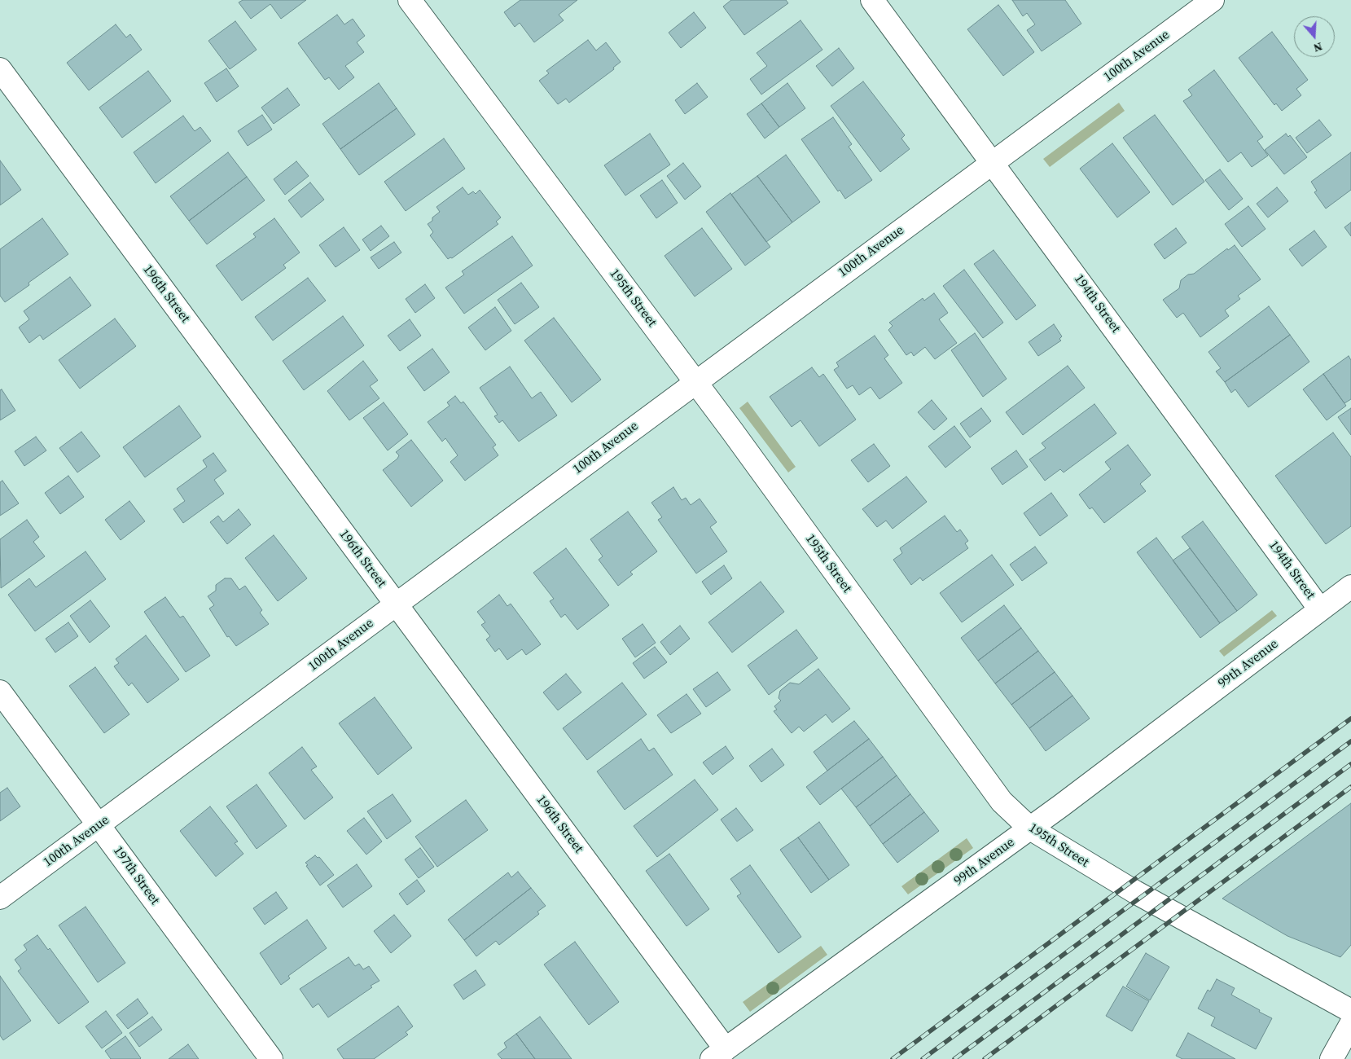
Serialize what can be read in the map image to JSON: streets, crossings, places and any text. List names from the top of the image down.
{
  "streets": {
    "street": [
      "100th Avenue",
      "196th Street",
      "195th Street",
      "194th Street",
      "99th Avenue",
      "197th Street"
    ]
  },
  "crossings": [
    ["100th Avenue", "196th Street"],
    ["100th Avenue", "195th Street"],
    ["100th Avenue", "194th Street"],
    ["100th Avenue", "197th Street"],
    ["196th Street", "99th Avenue"],
    ["195th Street", "99th Avenue"],
    ["194th Street", "99th Avenue"]
  ],
  "north": "bottom"
}
